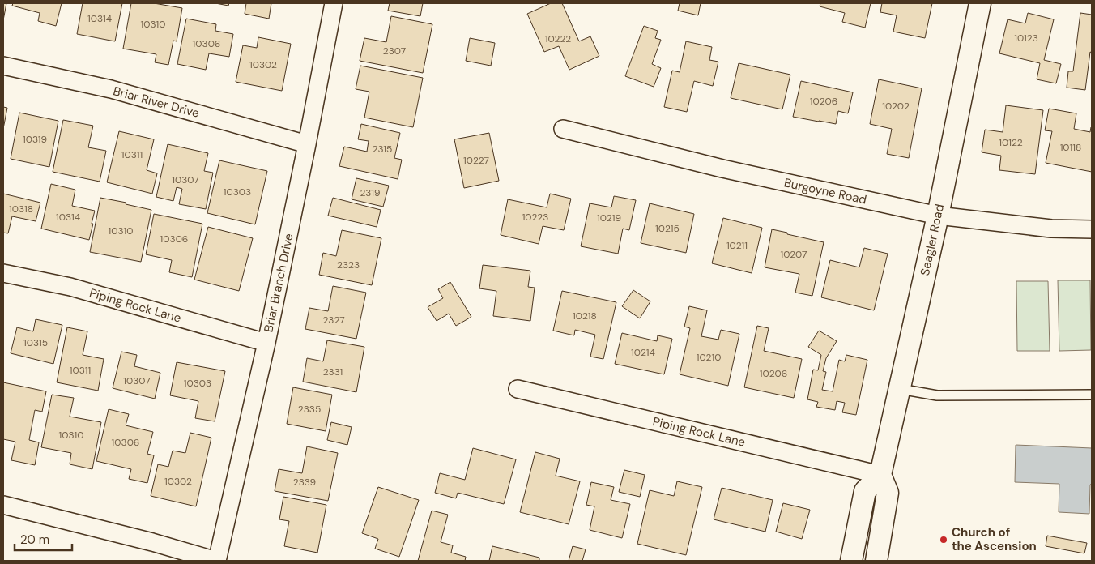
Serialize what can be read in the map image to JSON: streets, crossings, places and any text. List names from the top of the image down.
{
  "streets": {
    "street": [
      "Briar River Drive",
      "Burgoyne Road",
      "Seagler Road",
      "Briar Branch Drive",
      "Piping Rock Lane"
    ]
  },
  "crossings": [
    ["Briar River Drive", "Briar Branch Drive"],
    ["Burgoyne Road", "Seagler Road"],
    ["Seagler Road", "Piping Rock Lane"],
    ["Briar Branch Drive", "Piping Rock Lane"]
  ],
  "places": ["Church of the Ascension"],
  "house_numbers": [
    "10314",
    "10310",
    "10123",
    "10222",
    "10306",
    "2307",
    "10302",
    "10206",
    "10202",
    "10319",
    "10122",
    "10118",
    "2315",
    "10311",
    "10227",
    "10307",
    "10303",
    "2319",
    "10318",
    "10314",
    "10223",
    "10219",
    "10215",
    "10310",
    "10306",
    "10211",
    "10207",
    "2323",
    "10218",
    "2327",
    "10315",
    "10214",
    "10210",
    "10311",
    "2331",
    "10206",
    "10307",
    "10303",
    "2335",
    "10310",
    "10306",
    "10302",
    "2339"
  ],
  "scale_bar": "20 m"
}
